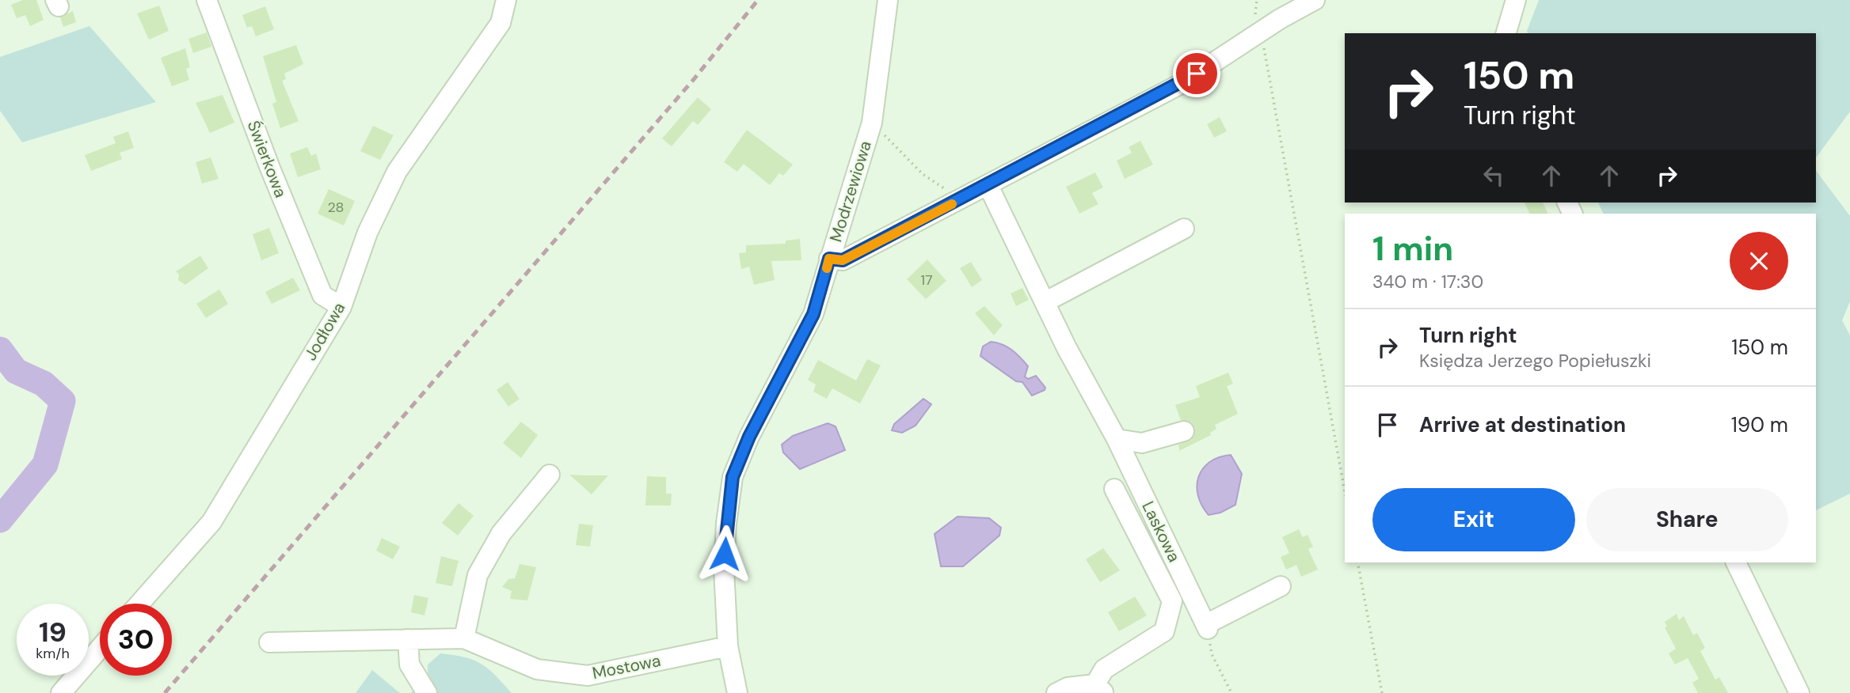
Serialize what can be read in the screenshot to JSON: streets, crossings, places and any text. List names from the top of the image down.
{
  "streets": {
    "street": [
      "Świerkowa",
      "Modrzewiowa",
      "Jodłowa",
      "Laskowa",
      "Mostowa"
    ]
  },
  "crossings": [
    ["Świerkowa", "Jodłowa"],
    ["Modrzewiowa", "Mostowa"]
  ],
  "house_numbers": ["28", "17"],
  "page": {
    "turn": ["150 m", "Turn right"],
    "heading": ["1 min", "340 m · 17:30"],
    "list": [
      {
        "name": "Turn right",
        "note": "Księdza Jerzego Popiełuszki",
        "value": "150 m"
      },
      {
        "name": "Arrive at destination",
        "value": "190 m"
      }
    ],
    "buttons": ["Exit", "Share"],
    "speed": "19 km/h",
    "limit": "30"
  }
}
